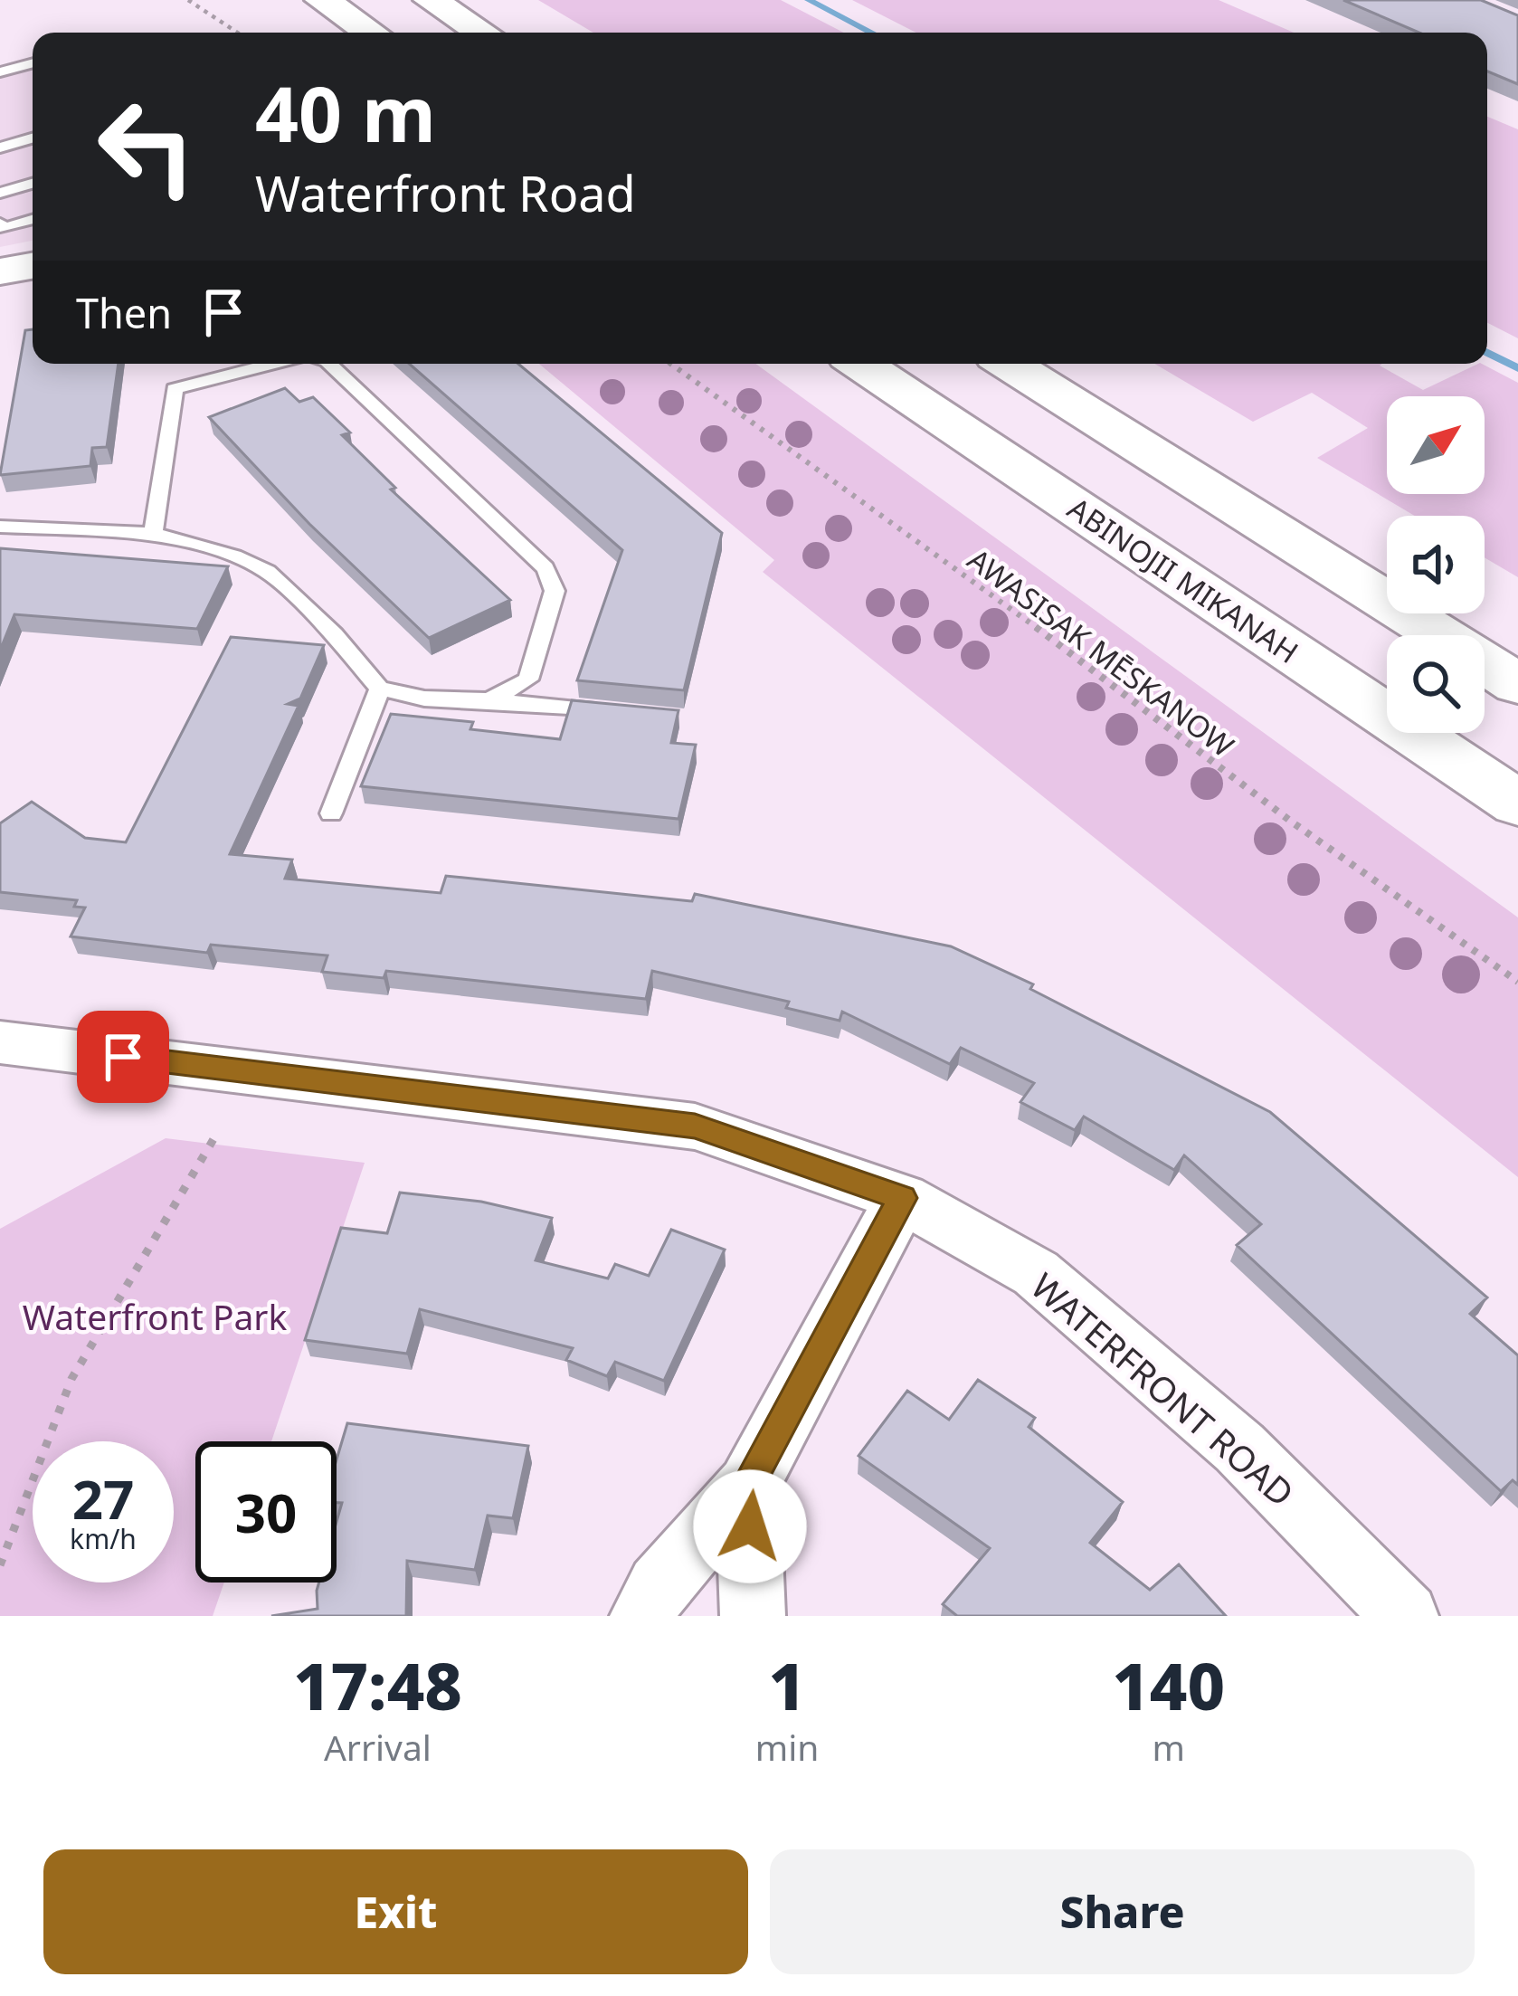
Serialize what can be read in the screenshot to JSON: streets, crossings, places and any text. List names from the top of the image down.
{
  "streets": {
    "main road": ["ABINOJII MIKANAH"],
    "street": ["WATERFRONT ROAD"],
    "path": ["AWASISAK MĒSKANOW"]
  },
  "parks": ["Waterfront Park"],
  "north": "top right",
  "page": {
    "turn": ["40 m", "Waterfront Road"],
    "then": "Then",
    "speed": "27 km/h",
    "limit": "30",
    "eta": [
      "17:48",
      "Arrival",
      "1",
      "min",
      "140",
      "m"
    ],
    "buttons": ["Exit", "Share"]
  }
}
